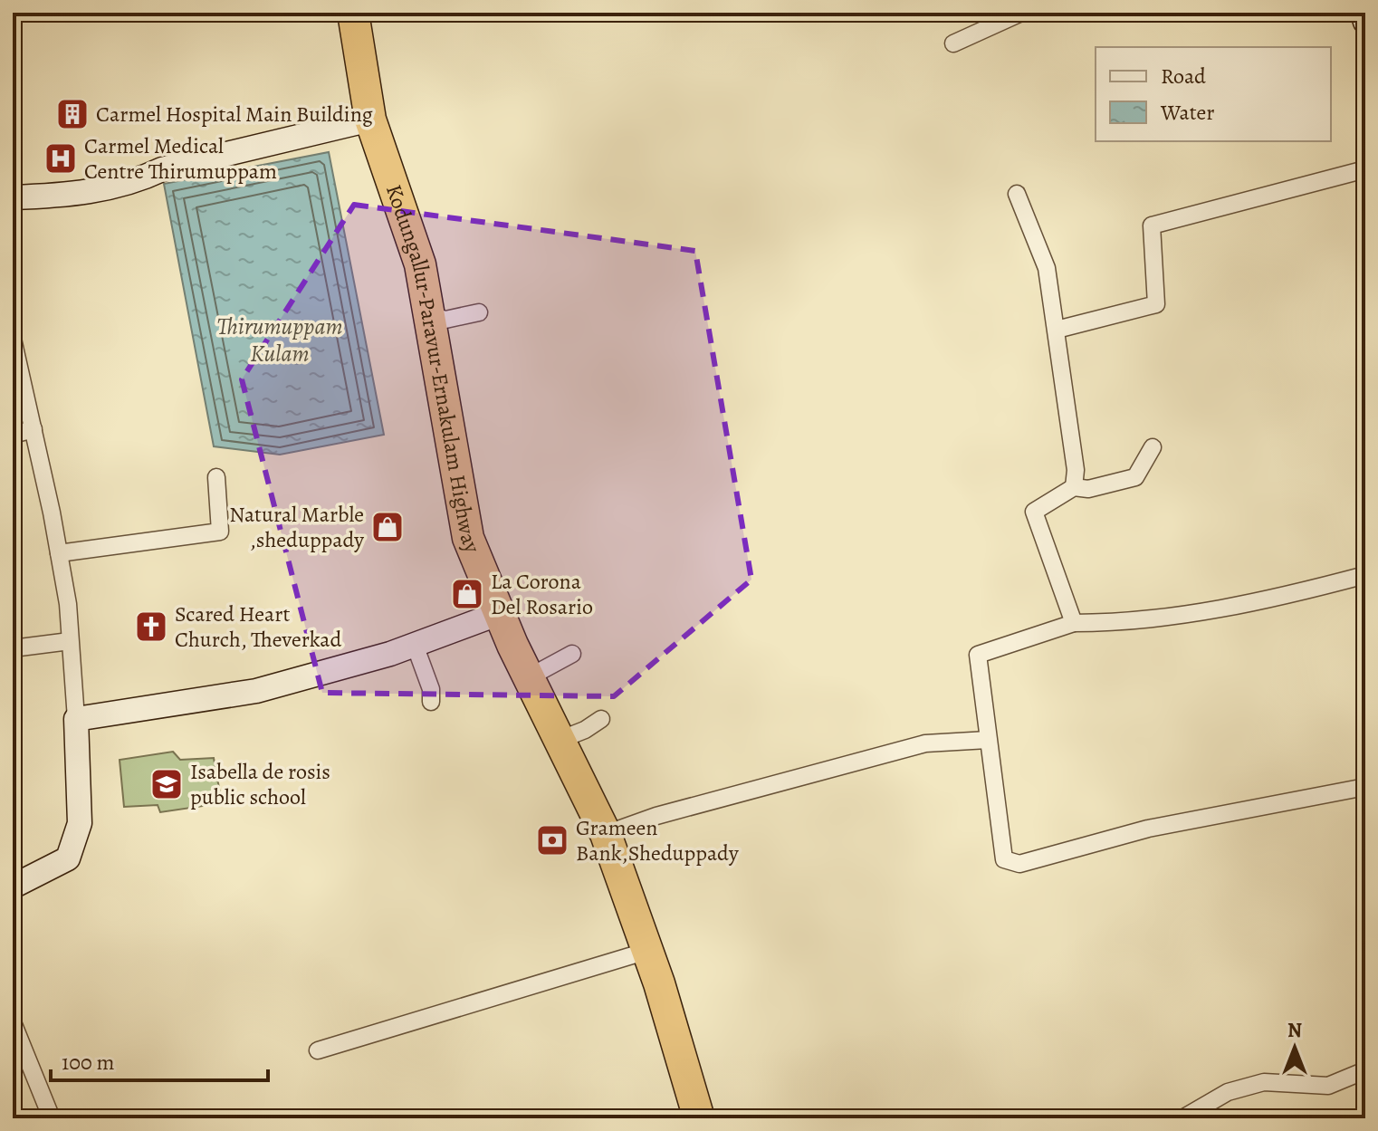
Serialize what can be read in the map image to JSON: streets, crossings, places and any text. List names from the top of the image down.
{
  "streets": {
    "highway": ["Kodungallur-Paravur-Ernakulam Highway"]
  },
  "water": ["Thirumuppam Kulam"],
  "places": {
    "building": ["Carmel Hospital Main Building"],
    "hospital": ["Carmel Medical Centre Thirumuppam"],
    "shop": ["Natural Marble ,sheduppady", "La Corona Del Rosario"],
    "church": ["Scared Heart Church, Theverkad"],
    "school or university": ["Isabella de rosis public school"],
    "bank": ["Grameen Bank,Sheduppady"]
  },
  "legend": ["Road", "Water"],
  "scale_bar": "100 m",
  "north": "top"
}
